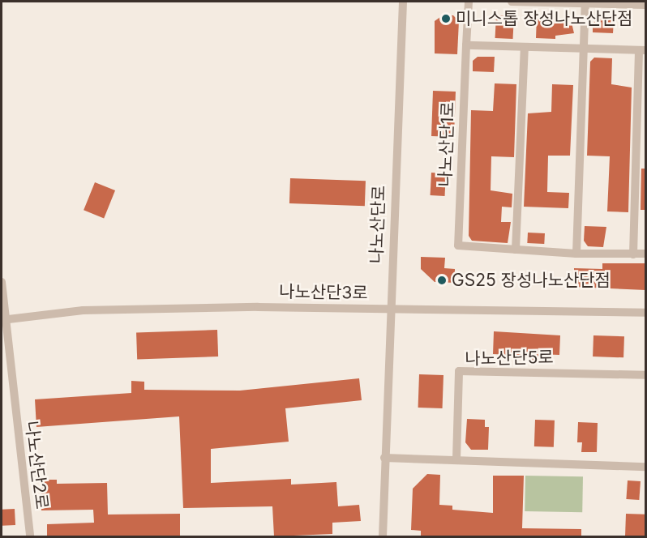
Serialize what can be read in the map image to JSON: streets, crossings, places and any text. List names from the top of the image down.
{
  "streets": {
    "street": [
      "나노산단1로",
      "나노산단로",
      "나노산단3로",
      "나노산단5로",
      "나노산단2로"
    ]
  },
  "crossings": [
    ["나노산단로", "나노산단3로"],
    ["나노산단3로", "나노산단2로"]
  ],
  "places": ["미니스톱 장성나노산단점", "GS25 장성나노산단점"]
}
